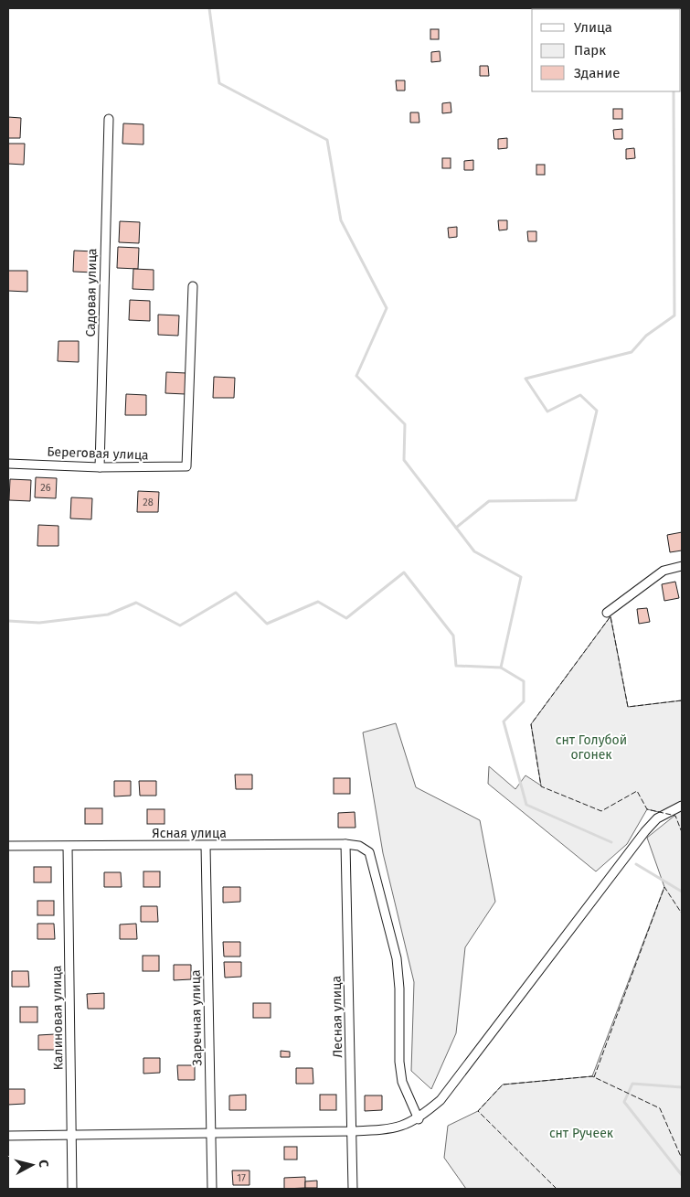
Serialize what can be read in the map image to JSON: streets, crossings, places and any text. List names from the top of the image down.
{
  "streets": {
    "street": [
      "Садовая улица",
      "Береговая улица",
      "Ясная улица",
      "Лесная улица",
      "Калиновая улица",
      "Заречная улица"
    ]
  },
  "crossings": [
    ["Садовая улица", "Береговая улица"],
    ["Ясная улица", "Лесная улица"],
    ["Ясная улица", "Калиновая улица"],
    ["Ясная улица", "Заречная улица"]
  ],
  "parks": ["снт Голубой огонек", "снт Ручеек"],
  "house_numbers": ["26", "28", "17"],
  "legend": ["Улица", "Парк", "Здание"],
  "north": "right"
}
